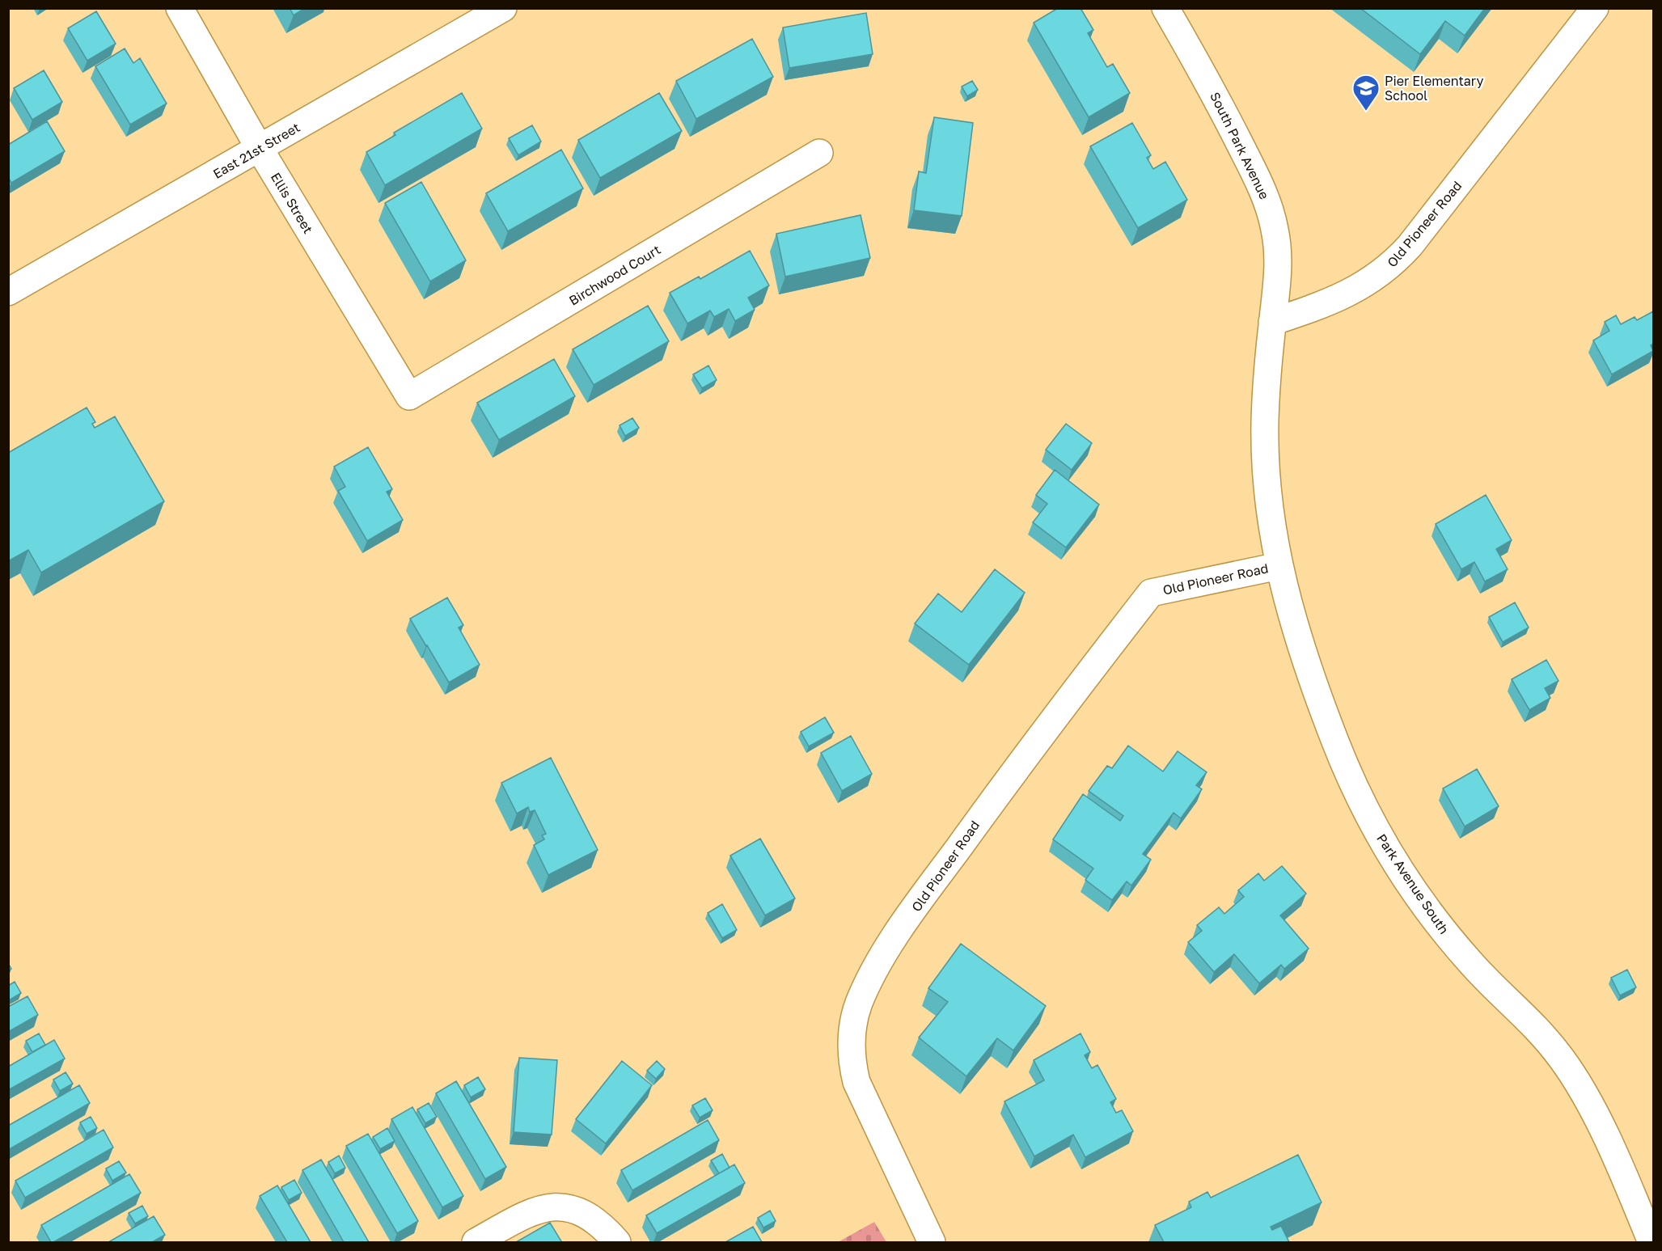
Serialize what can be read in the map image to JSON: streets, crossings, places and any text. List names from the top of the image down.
{
  "streets": {
    "street": [
      "South Park Avenue",
      "East 21st Street",
      "Ellis Street",
      "Old Pioneer Road",
      "Birchwood Court",
      "Park Avenue South"
    ]
  },
  "crossings": [
    ["South Park Avenue", "Old Pioneer Road"],
    ["East 21st Street", "Ellis Street"],
    ["Ellis Street", "Birchwood Court"],
    ["Old Pioneer Road", "Park Avenue South"]
  ],
  "places": {
    "school or university": ["Pier Elementary School"]
  }
}
